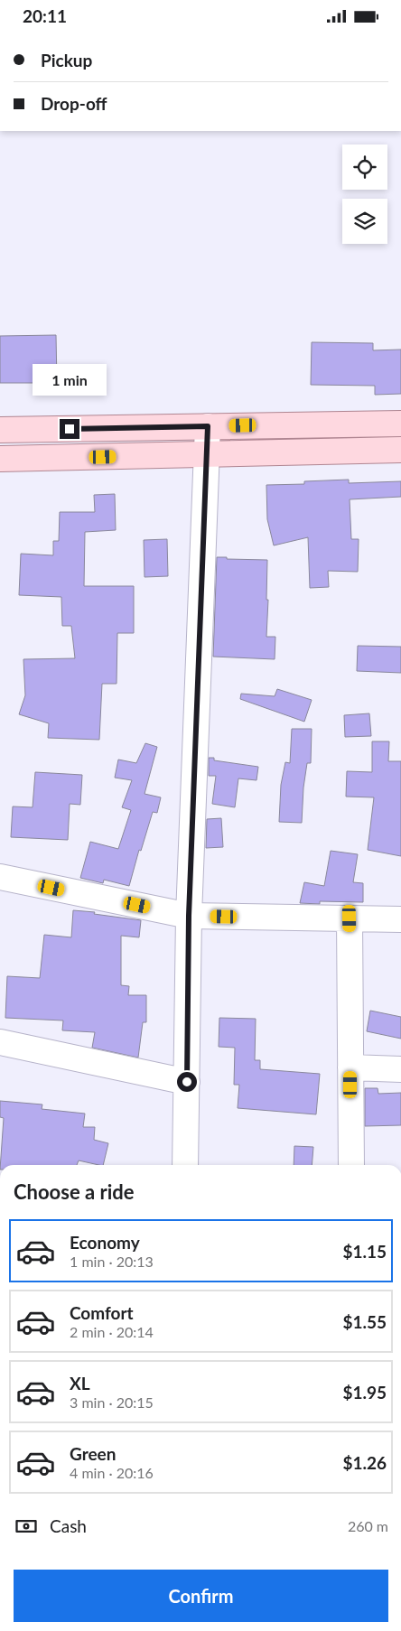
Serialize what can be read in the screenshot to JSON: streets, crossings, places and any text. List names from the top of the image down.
{
  "page": {
    "status": "20:11",
    "banner": ["Pickup", "Drop-off"],
    "bubble": "1 min",
    "heading": "Choose a ride",
    "list": [
      {
        "name": "Economy",
        "note": "1 min · 20:13",
        "value": "$1.15"
      },
      {
        "name": "Comfort",
        "note": "2 min · 20:14",
        "value": "$1.55"
      },
      {
        "name": "XL",
        "note": "3 min · 20:15",
        "value": "$1.95"
      },
      {
        "name": "Green",
        "note": "4 min · 20:16",
        "value": "$1.26"
      }
    ],
    "pay": ["Cash", "260 m"],
    "buttons": "Confirm"
  }
}
